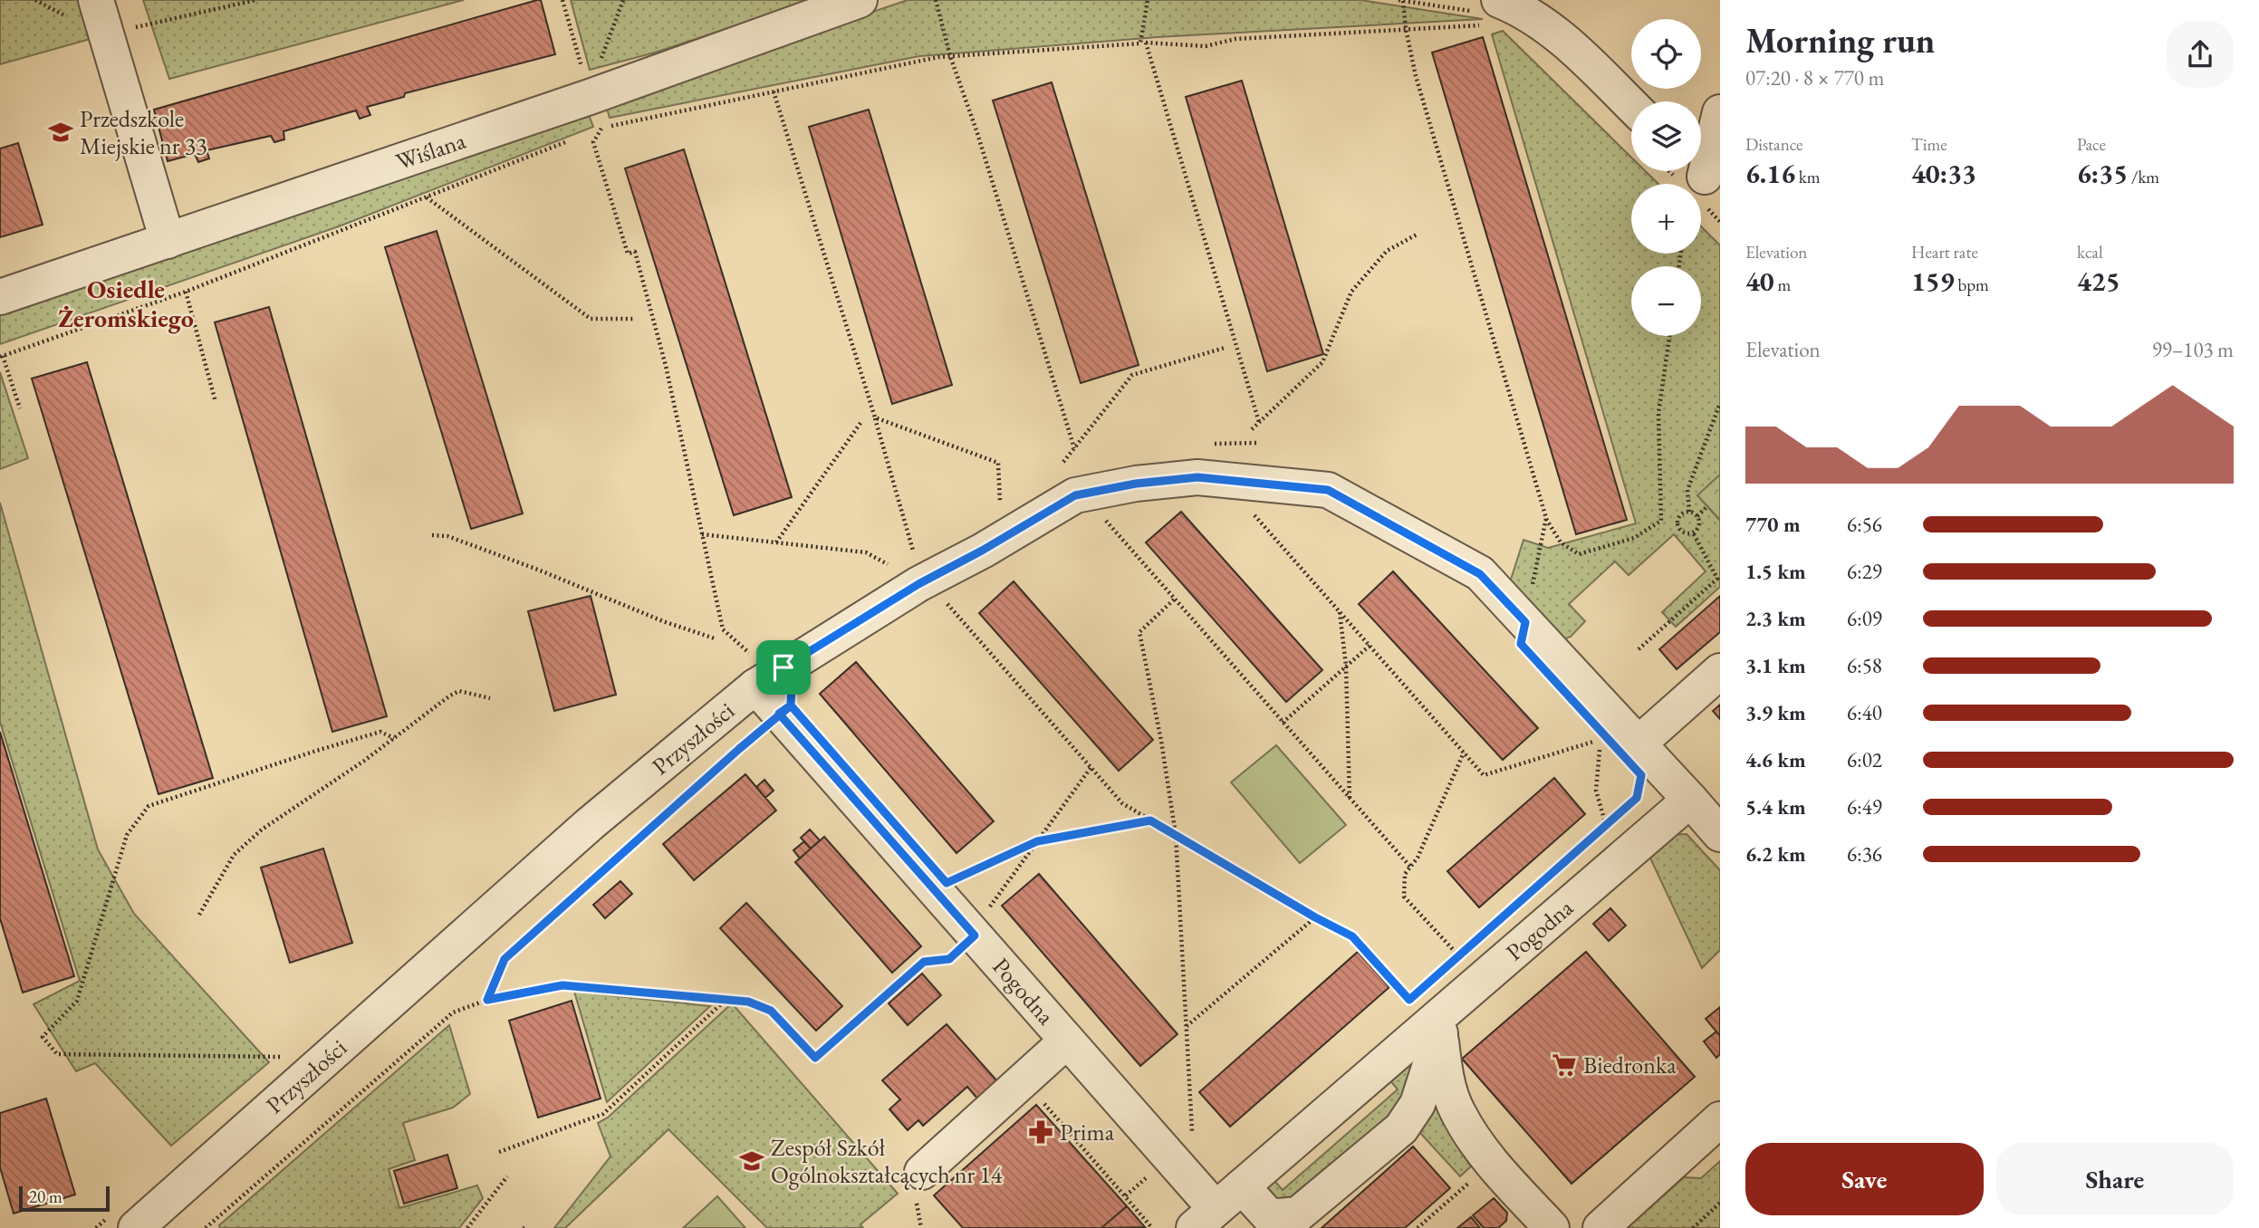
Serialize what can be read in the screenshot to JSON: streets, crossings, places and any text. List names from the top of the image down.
{
  "streets": {
    "street": ["Wiślana", "Przyszłości", "Pogodna"]
  },
  "crossings": [
    ["Przyszłości", "Pogodna"]
  ],
  "districts": ["Osiedle Żeromskiego"],
  "places": {
    "school or university": ["Przedszkole Miejskie nr 33", "Zespół Szkół Ogólnokształcących nr 14"],
    "supermarket": ["Biedronka"],
    "pharmacy": ["Prima"]
  },
  "scale_bar": "20 m",
  "page": {
    "heading": ["Morning run", "07:20 · 8 × 770 m"],
    "map_buttons": ["+", "−"],
    "stats": [
      ["Distance", "6.16 km"],
      ["Time", "40:33"],
      ["Pace", "6:35 /km"],
      ["Elevation", "40 m"],
      ["Heart rate", "159 bpm"],
      ["kcal", "425"]
    ],
    "chart": ["Elevation", "99–103 m"],
    "list": [
      {
        "name": "770 m",
        "note": "6:56"
      },
      {
        "name": "1.5 km",
        "note": "6:29"
      },
      {
        "name": "2.3 km",
        "note": "6:09"
      },
      {
        "name": "3.1 km",
        "note": "6:58"
      },
      {
        "name": "3.9 km",
        "note": "6:40"
      },
      {
        "name": "4.6 km",
        "note": "6:02"
      },
      {
        "name": "5.4 km",
        "note": "6:49"
      },
      {
        "name": "6.2 km",
        "note": "6:36"
      }
    ],
    "buttons": ["Save", "Share"],
    "scale": "20 m"
  }
}
